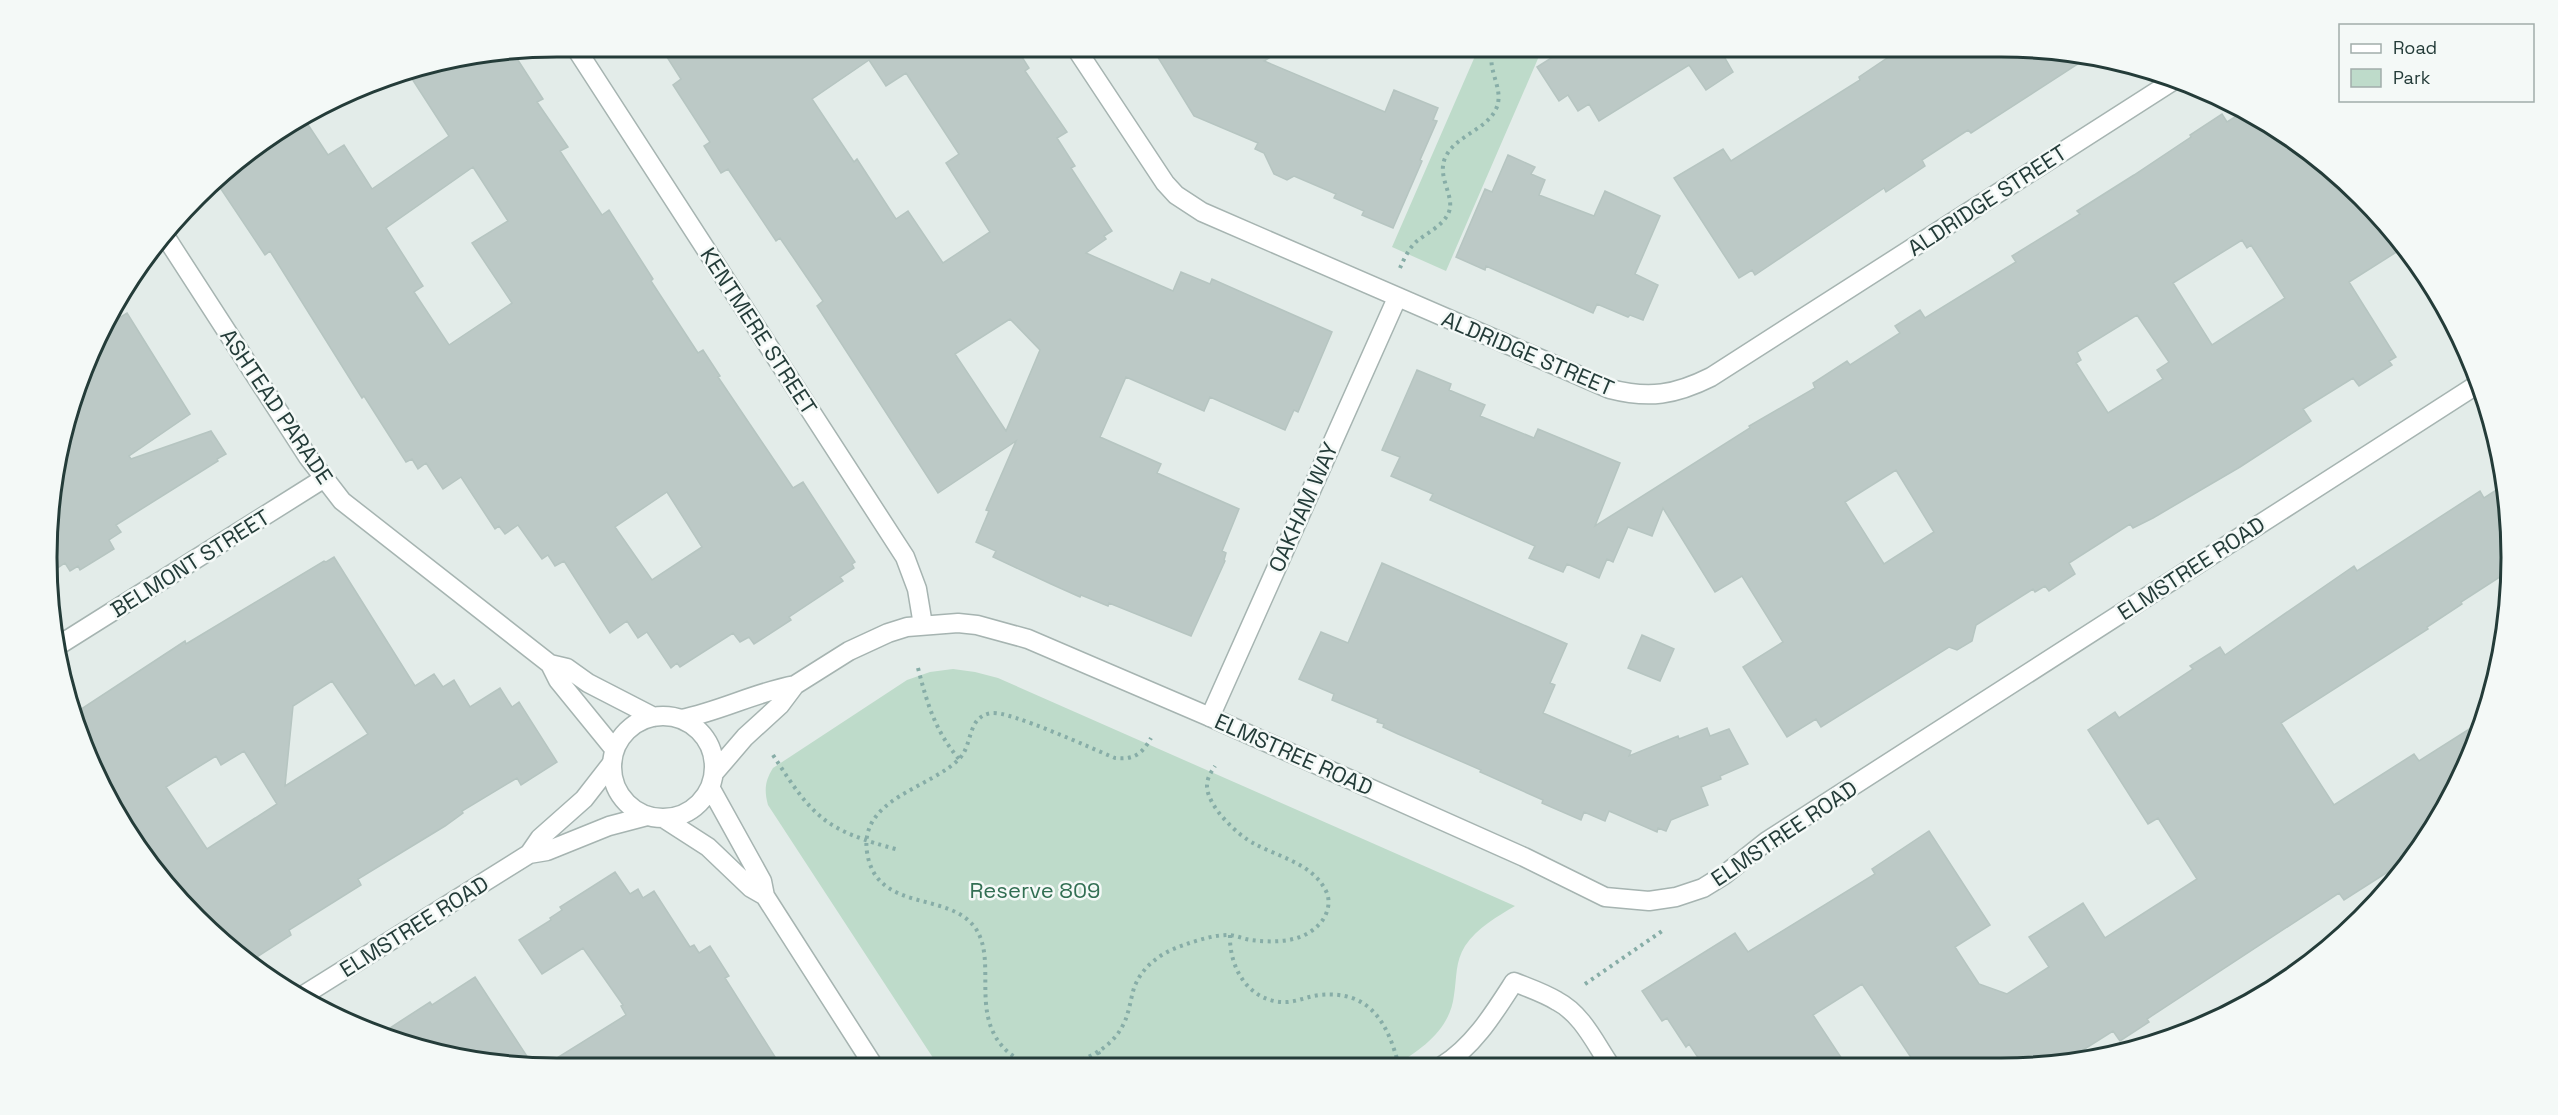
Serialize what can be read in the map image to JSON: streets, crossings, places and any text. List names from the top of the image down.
{
  "streets": {
    "street": [
      "ALDRIDGE STREET",
      "KENTMERE STREET",
      "ASHTEAD PARADE",
      "OAKHAM WAY",
      "BELMONT STREET",
      "ELMSTREE ROAD"
    ]
  },
  "crossings": [
    ["ALDRIDGE STREET", "OAKHAM WAY"],
    ["KENTMERE STREET", "ELMSTREE ROAD"],
    ["ASHTEAD PARADE", "BELMONT STREET"],
    ["ASHTEAD PARADE", "ELMSTREE ROAD"],
    ["OAKHAM WAY", "ELMSTREE ROAD"]
  ],
  "parks": ["Reserve 809"],
  "legend": ["Road", "Park"]
}
